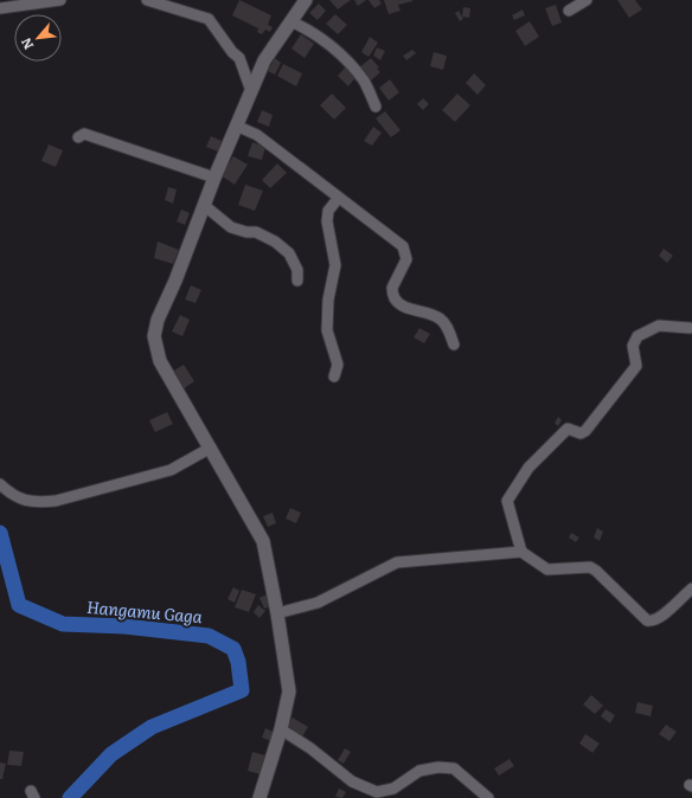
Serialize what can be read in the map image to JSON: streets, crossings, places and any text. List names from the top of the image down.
{
  "water": ["Hangamu Gaga"],
  "north": "bottom left"
}
